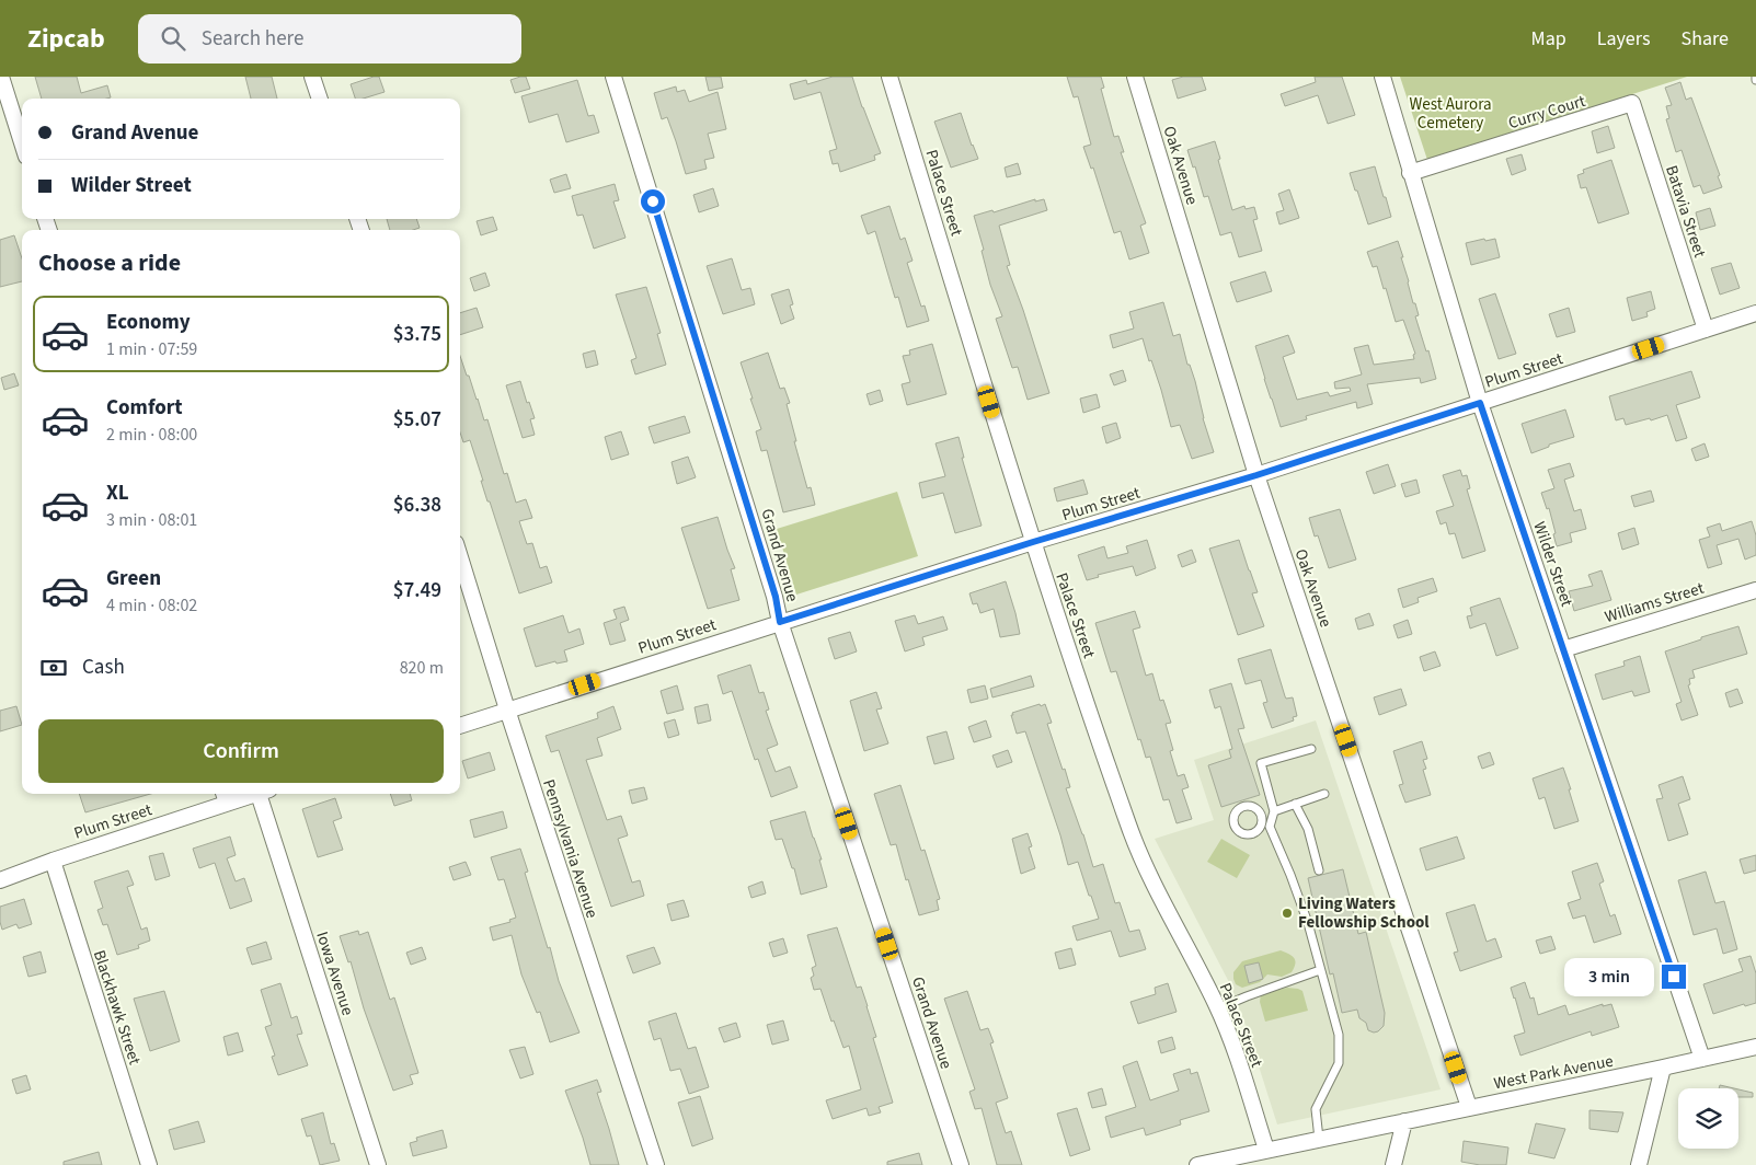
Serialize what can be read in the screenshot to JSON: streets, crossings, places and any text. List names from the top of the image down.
{
  "streets": {
    "street": [
      "Curry Court",
      "Oak Avenue",
      "Palace Street",
      "Batavia Street",
      "Plum Street",
      "Grand Avenue",
      "Wilder Street",
      "Williams Street",
      "Pennsylvania Avenue",
      "Iowa Avenue",
      "Blackhawk Street",
      "West Park Avenue"
    ]
  },
  "crossings": [
    ["Curry Court", "Batavia Street"],
    ["Curry Court", "Wilder Street"],
    ["Oak Avenue", "Plum Street"],
    ["Oak Avenue", "West Park Avenue"],
    ["Palace Street", "Plum Street"],
    ["Palace Street", "West Park Avenue"],
    ["Batavia Street", "Plum Street"],
    ["Plum Street", "Grand Avenue"],
    ["Plum Street", "Wilder Street"],
    ["Plum Street", "Pennsylvania Avenue"],
    ["Plum Street", "Blackhawk Street"],
    ["Wilder Street", "Williams Street"],
    ["Wilder Street", "West Park Avenue"]
  ],
  "parks": ["West Aurora Cemetery"],
  "places": ["Living Waters Fellowship School"],
  "page": {
    "header": "Zipcab",
    "search": "Search here",
    "nav": ["Map", "Layers", "Share"],
    "banner": ["Grand Avenue", "Wilder Street"],
    "heading": "Choose a ride",
    "list": [
      {
        "name": "Economy",
        "note": "1 min · 07:59",
        "value": "$3.75"
      },
      {
        "name": "Comfort",
        "note": "2 min · 08:00",
        "value": "$5.07"
      },
      {
        "name": "XL",
        "note": "3 min · 08:01",
        "value": "$6.38"
      },
      {
        "name": "Green",
        "note": "4 min · 08:02",
        "value": "$7.49"
      }
    ],
    "pay": ["Cash", "820 m"],
    "buttons": "Confirm",
    "bubble": "3 min"
  }
}
